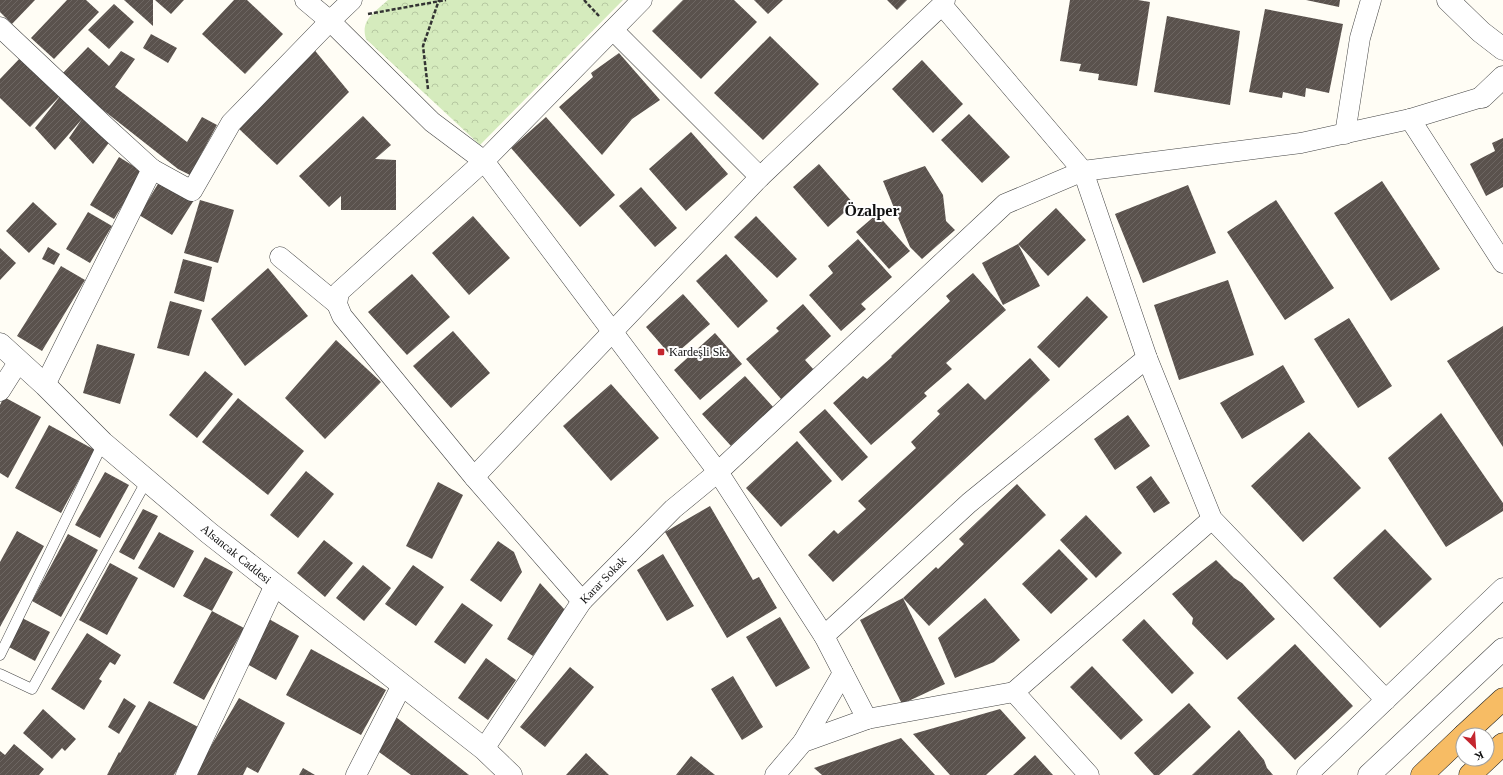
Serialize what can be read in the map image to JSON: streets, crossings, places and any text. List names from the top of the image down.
{
  "streets": {
    "street": ["Alsancak Caddesi", "Karar Sokak"]
  },
  "crossings": [
    ["Alsancak Caddesi", "Karar Sokak"]
  ],
  "districts": ["Özalper"],
  "places": {
    "transit": ["Kardeşli Sk."]
  },
  "north": "bottom right"
}
